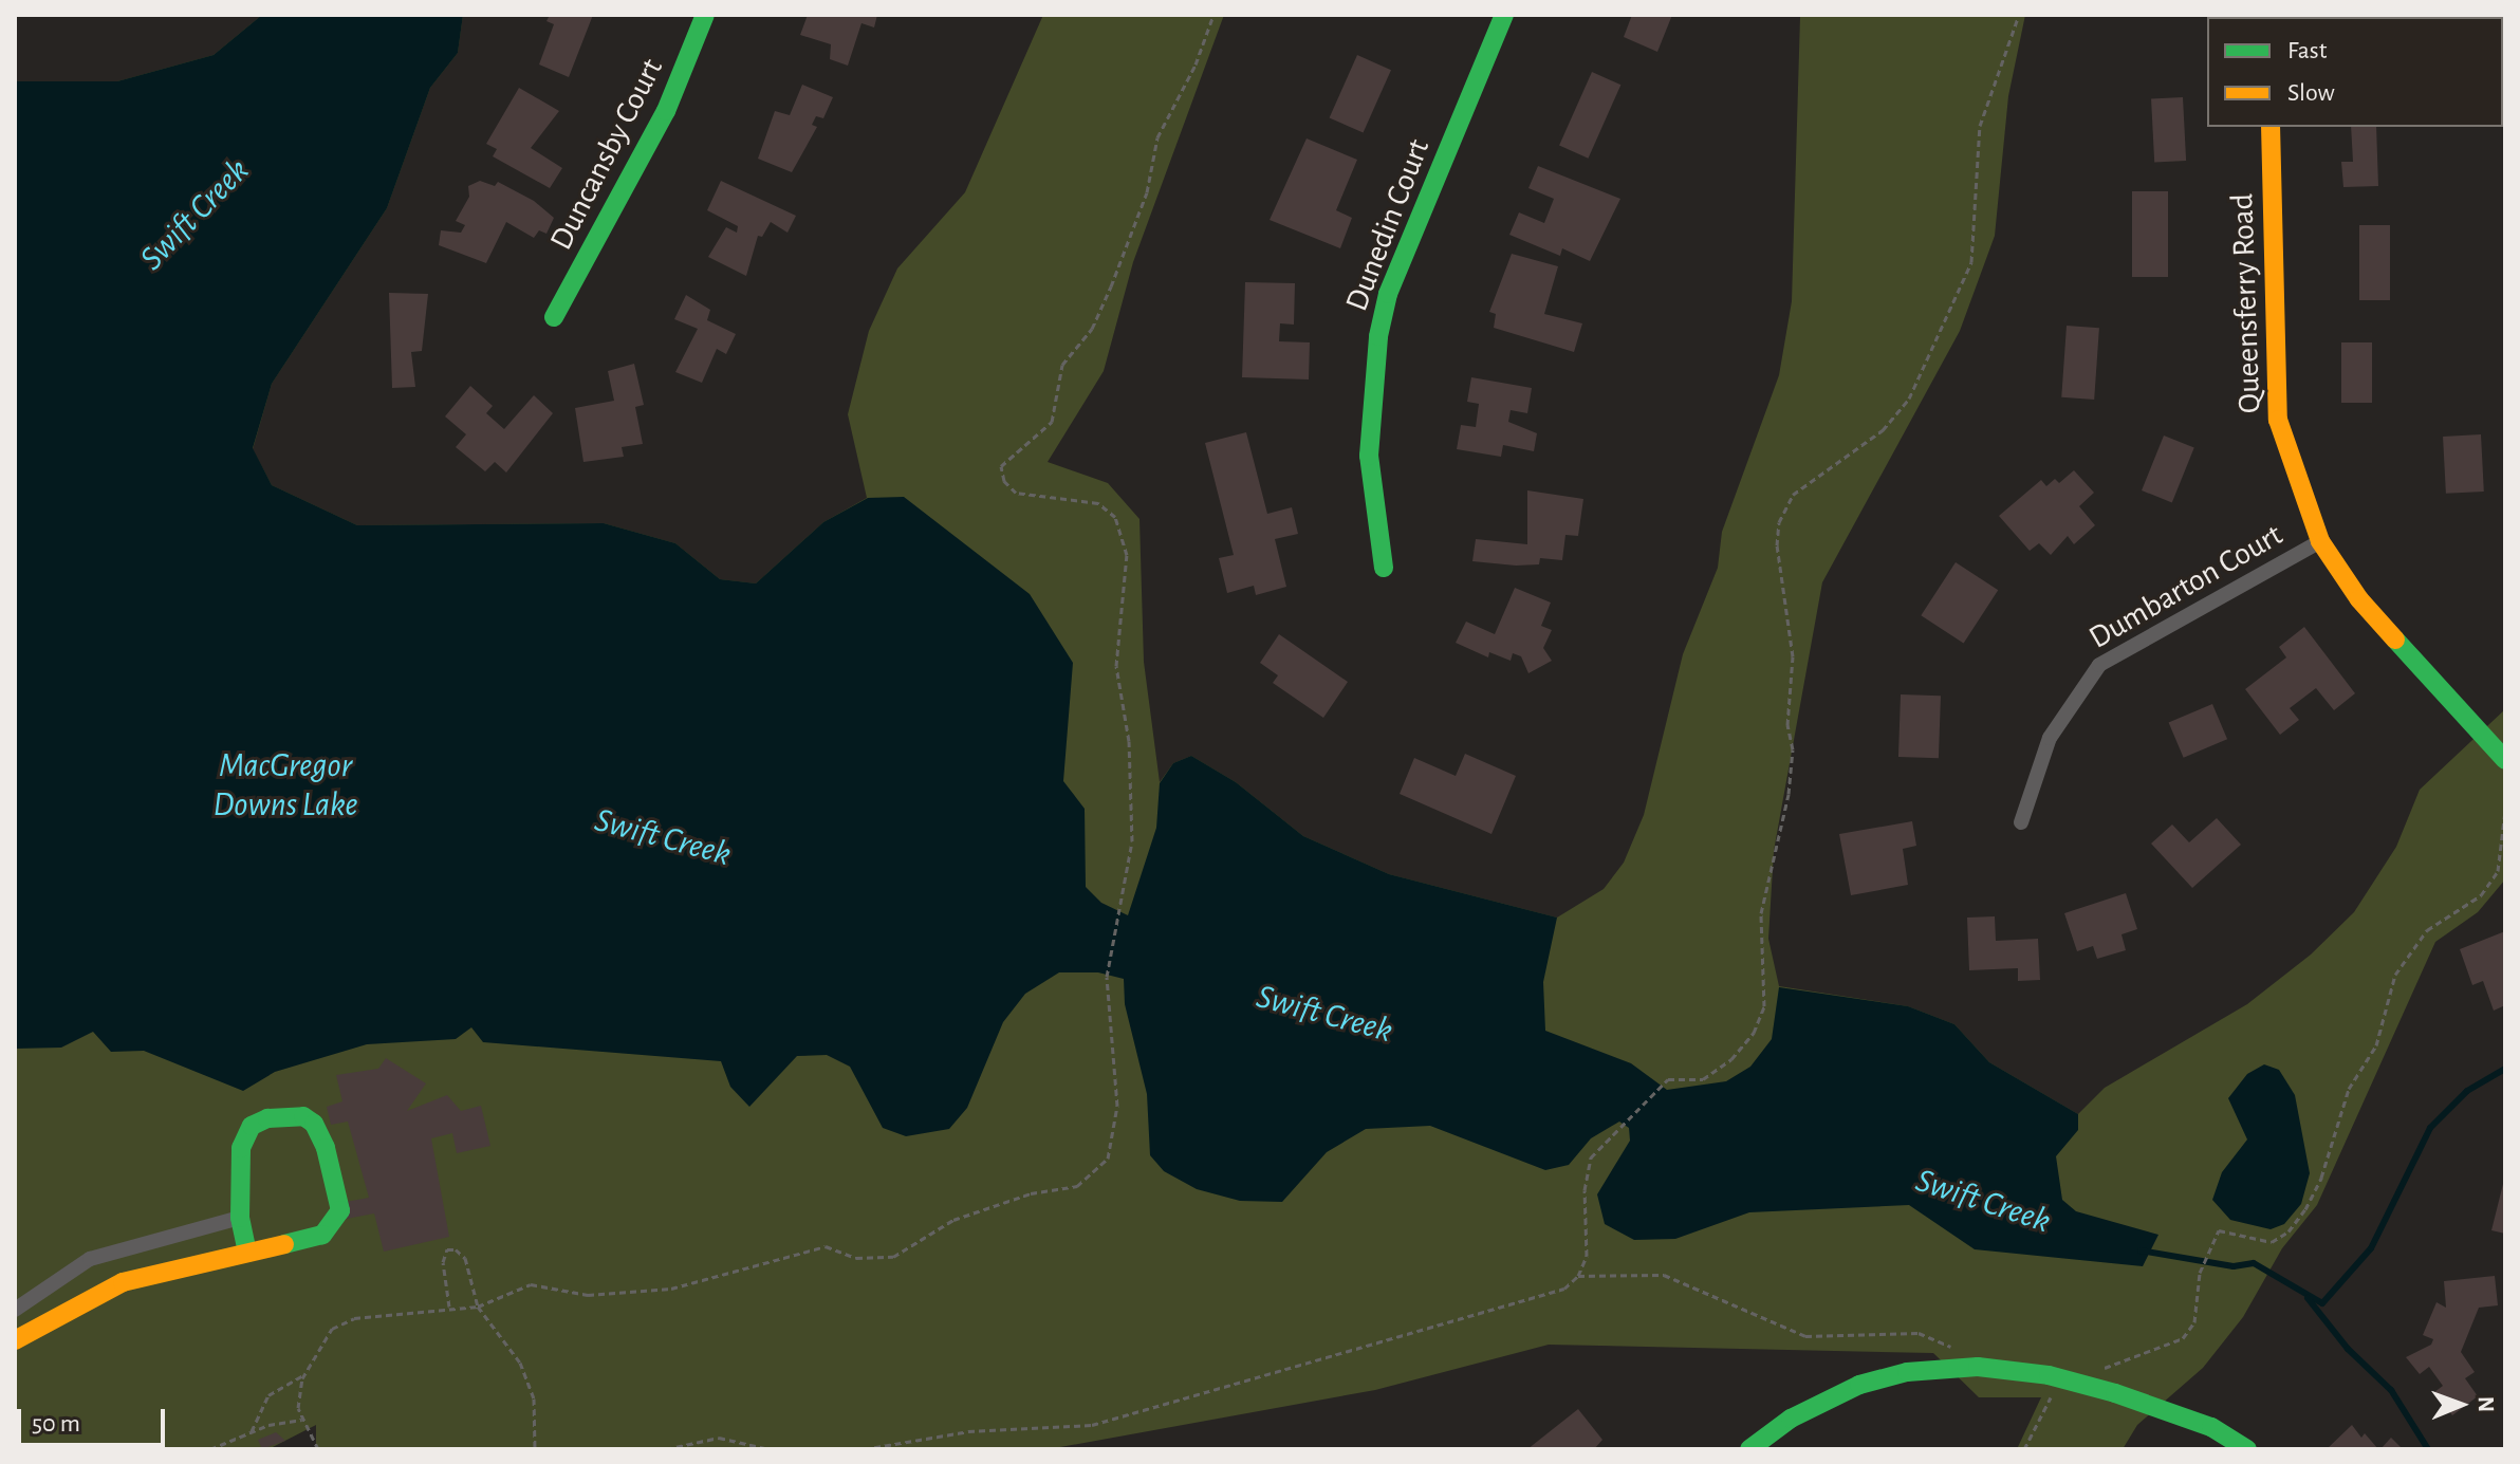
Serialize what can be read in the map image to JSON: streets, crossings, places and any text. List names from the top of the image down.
{
  "streets": {
    "street": [
      "Duncansby Court",
      "Dunedin Court",
      "Queensferry Road",
      "Dumbarton Court"
    ]
  },
  "crossings": [
    ["Queensferry Road", "Dumbarton Court"]
  ],
  "water": ["Swift Creek", "MacGregor Downs Lake"],
  "legend": ["Fast", "Slow"],
  "scale_bar": "50 m",
  "north": "right"
}
